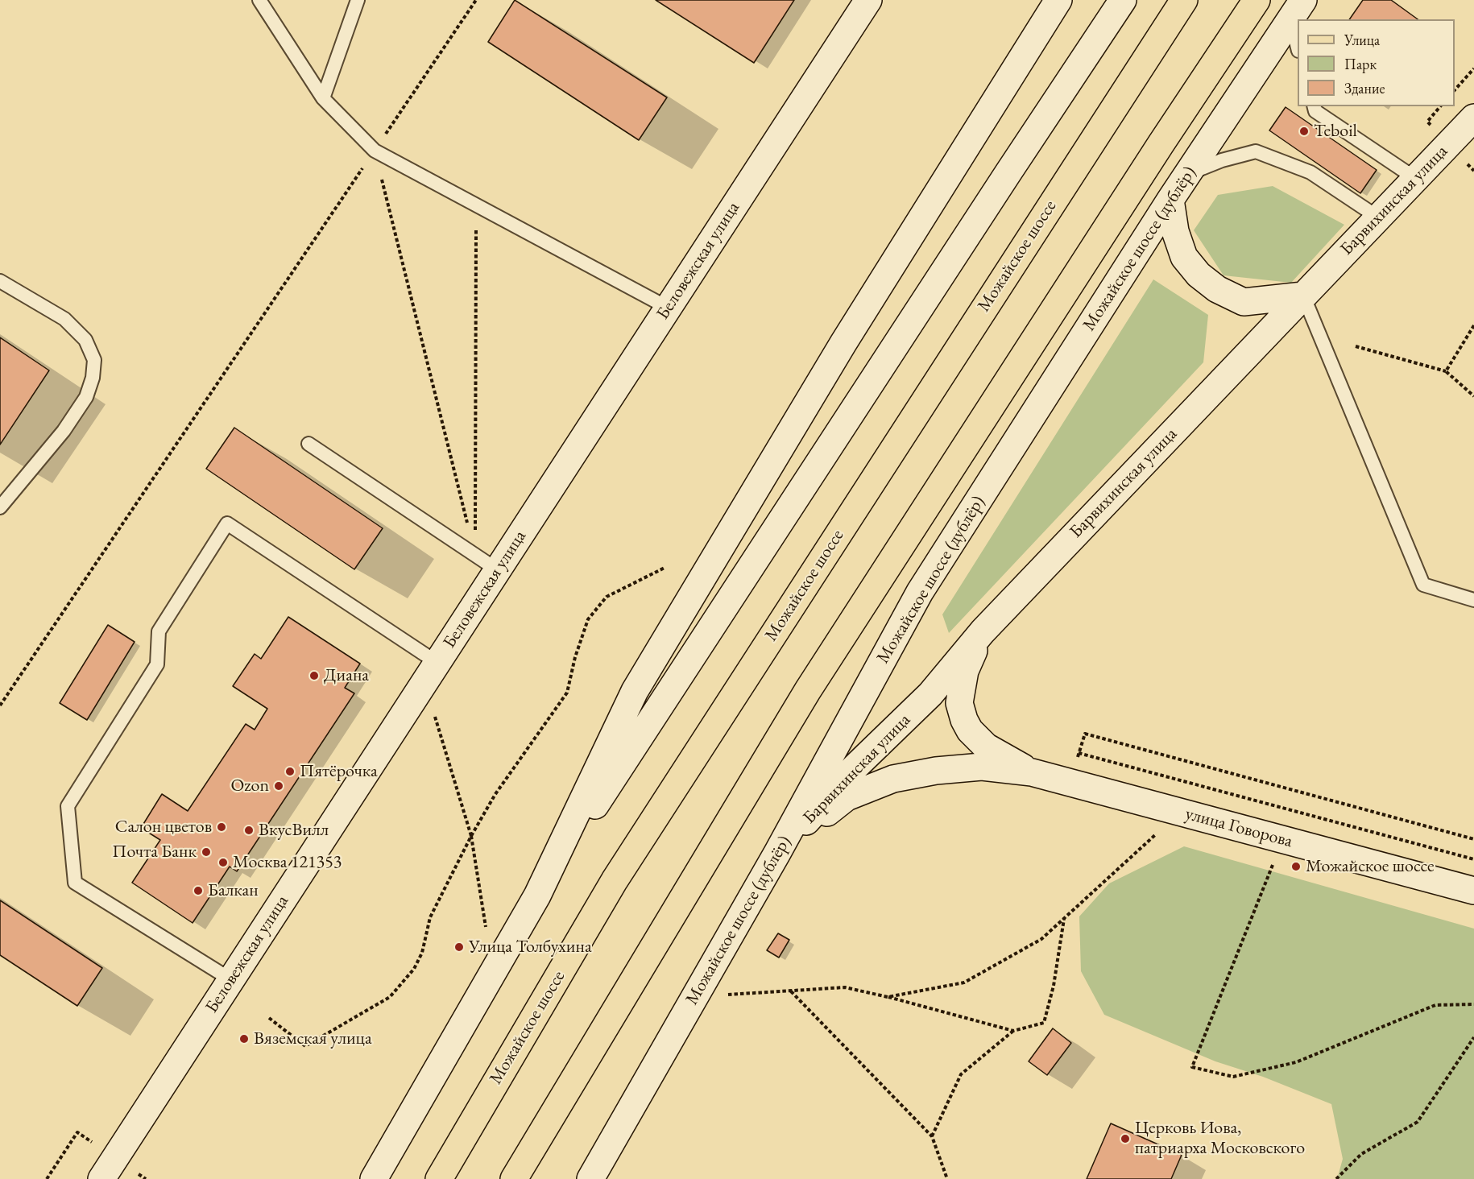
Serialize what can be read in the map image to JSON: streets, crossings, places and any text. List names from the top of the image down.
{
  "streets": {
    "main road": [
      "Барвихинская улица",
      "Можайское шоссе (дублёр)",
      "Можайское шоссе",
      "Беловежская улица",
      "улица Говорова"
    ]
  },
  "crossings": [
    ["Барвихинская улица", "Можайское шоссе (дублёр)"],
    ["Барвихинская улица", "улица Говорова"],
    ["Можайское шоссе (дублёр)", "улица Говорова"]
  ],
  "places": [
    "Teboil",
    "Диана",
    "Пятёрочка",
    "Ozon",
    "Салон цветов",
    "ВкусВилл",
    "Почта Банк",
    "Москва 121353",
    "Можайское шоссе",
    "Балкан",
    "Улица Толбухина",
    "Вяземская улица",
    "Церковь Иова, патриарха Московского"
  ],
  "legend": ["Улица", "Парк", "Здание"]
}
